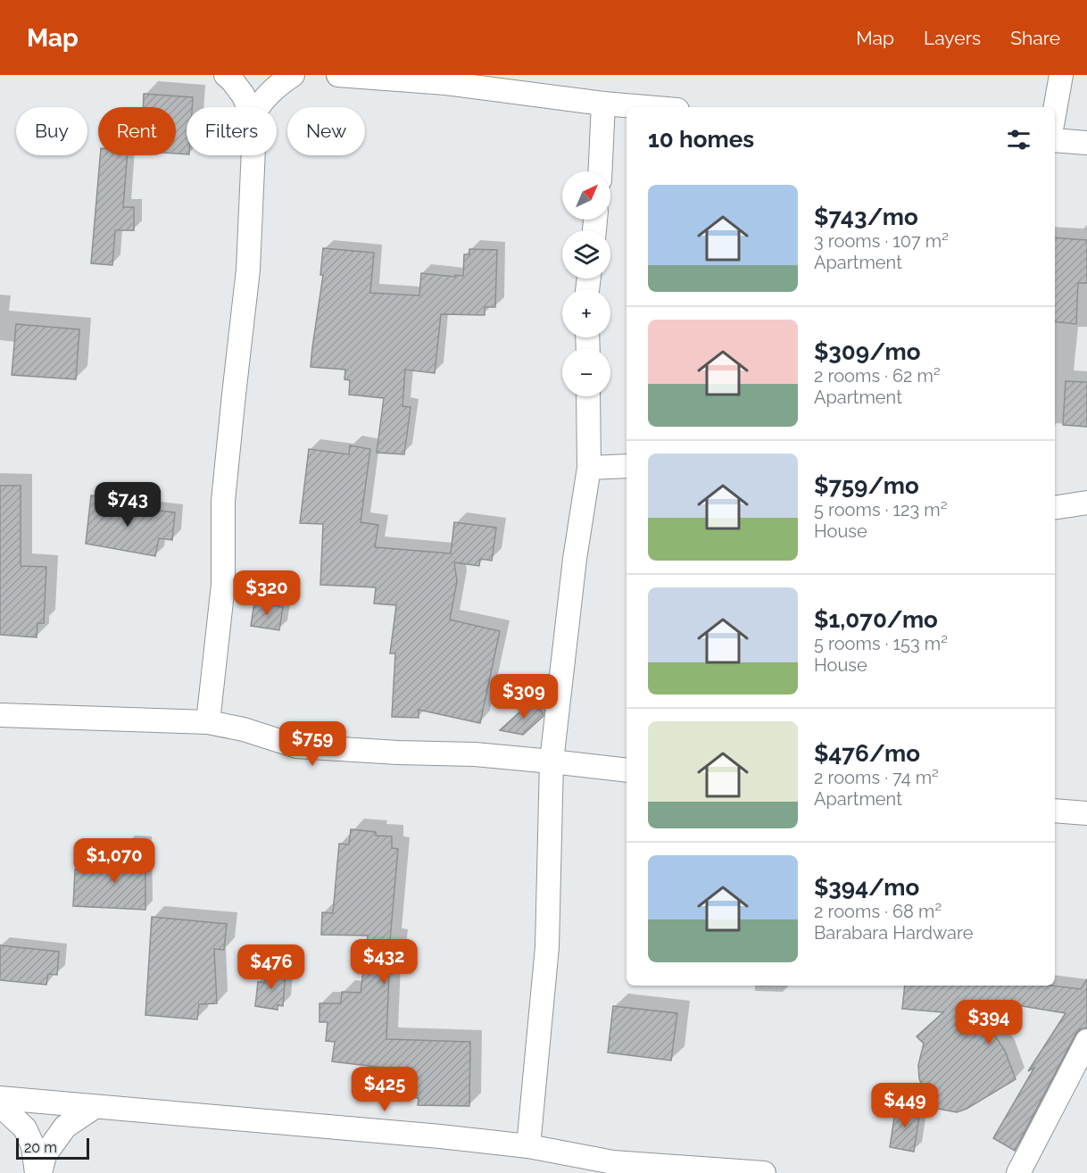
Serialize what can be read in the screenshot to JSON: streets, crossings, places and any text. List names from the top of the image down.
{
  "scale_bar": "20 m",
  "north": "top right",
  "page": {
    "header": "Map",
    "nav": ["Map", "Layers", "Share"],
    "chip": [
      "Buy",
      "Rent",
      "Filters",
      "New"
    ],
    "heading": "10 homes",
    "map_buttons": ["+", "−"],
    "list": [
      {
        "name": "$743/mo",
        "note": "3 rooms · 107 m² · Apartment"
      },
      {
        "name": "$309/mo",
        "note": "2 rooms · 62 m² · Apartment"
      },
      {
        "name": "$759/mo",
        "note": "5 rooms · 123 m² · House"
      },
      {
        "name": "$1,070/mo",
        "note": "5 rooms · 153 m² · House"
      },
      {
        "name": "$476/mo",
        "note": "2 rooms · 74 m² · Apartment"
      },
      {
        "name": "$394/mo",
        "note": "2 rooms · 68 m² · Barabara Hardware"
      }
    ],
    "price": [
      "$743",
      "$320",
      "$309",
      "$759",
      "$1,070",
      "$432",
      "$476",
      "$394",
      "$425",
      "$449"
    ],
    "scale": "20 m"
  }
}
